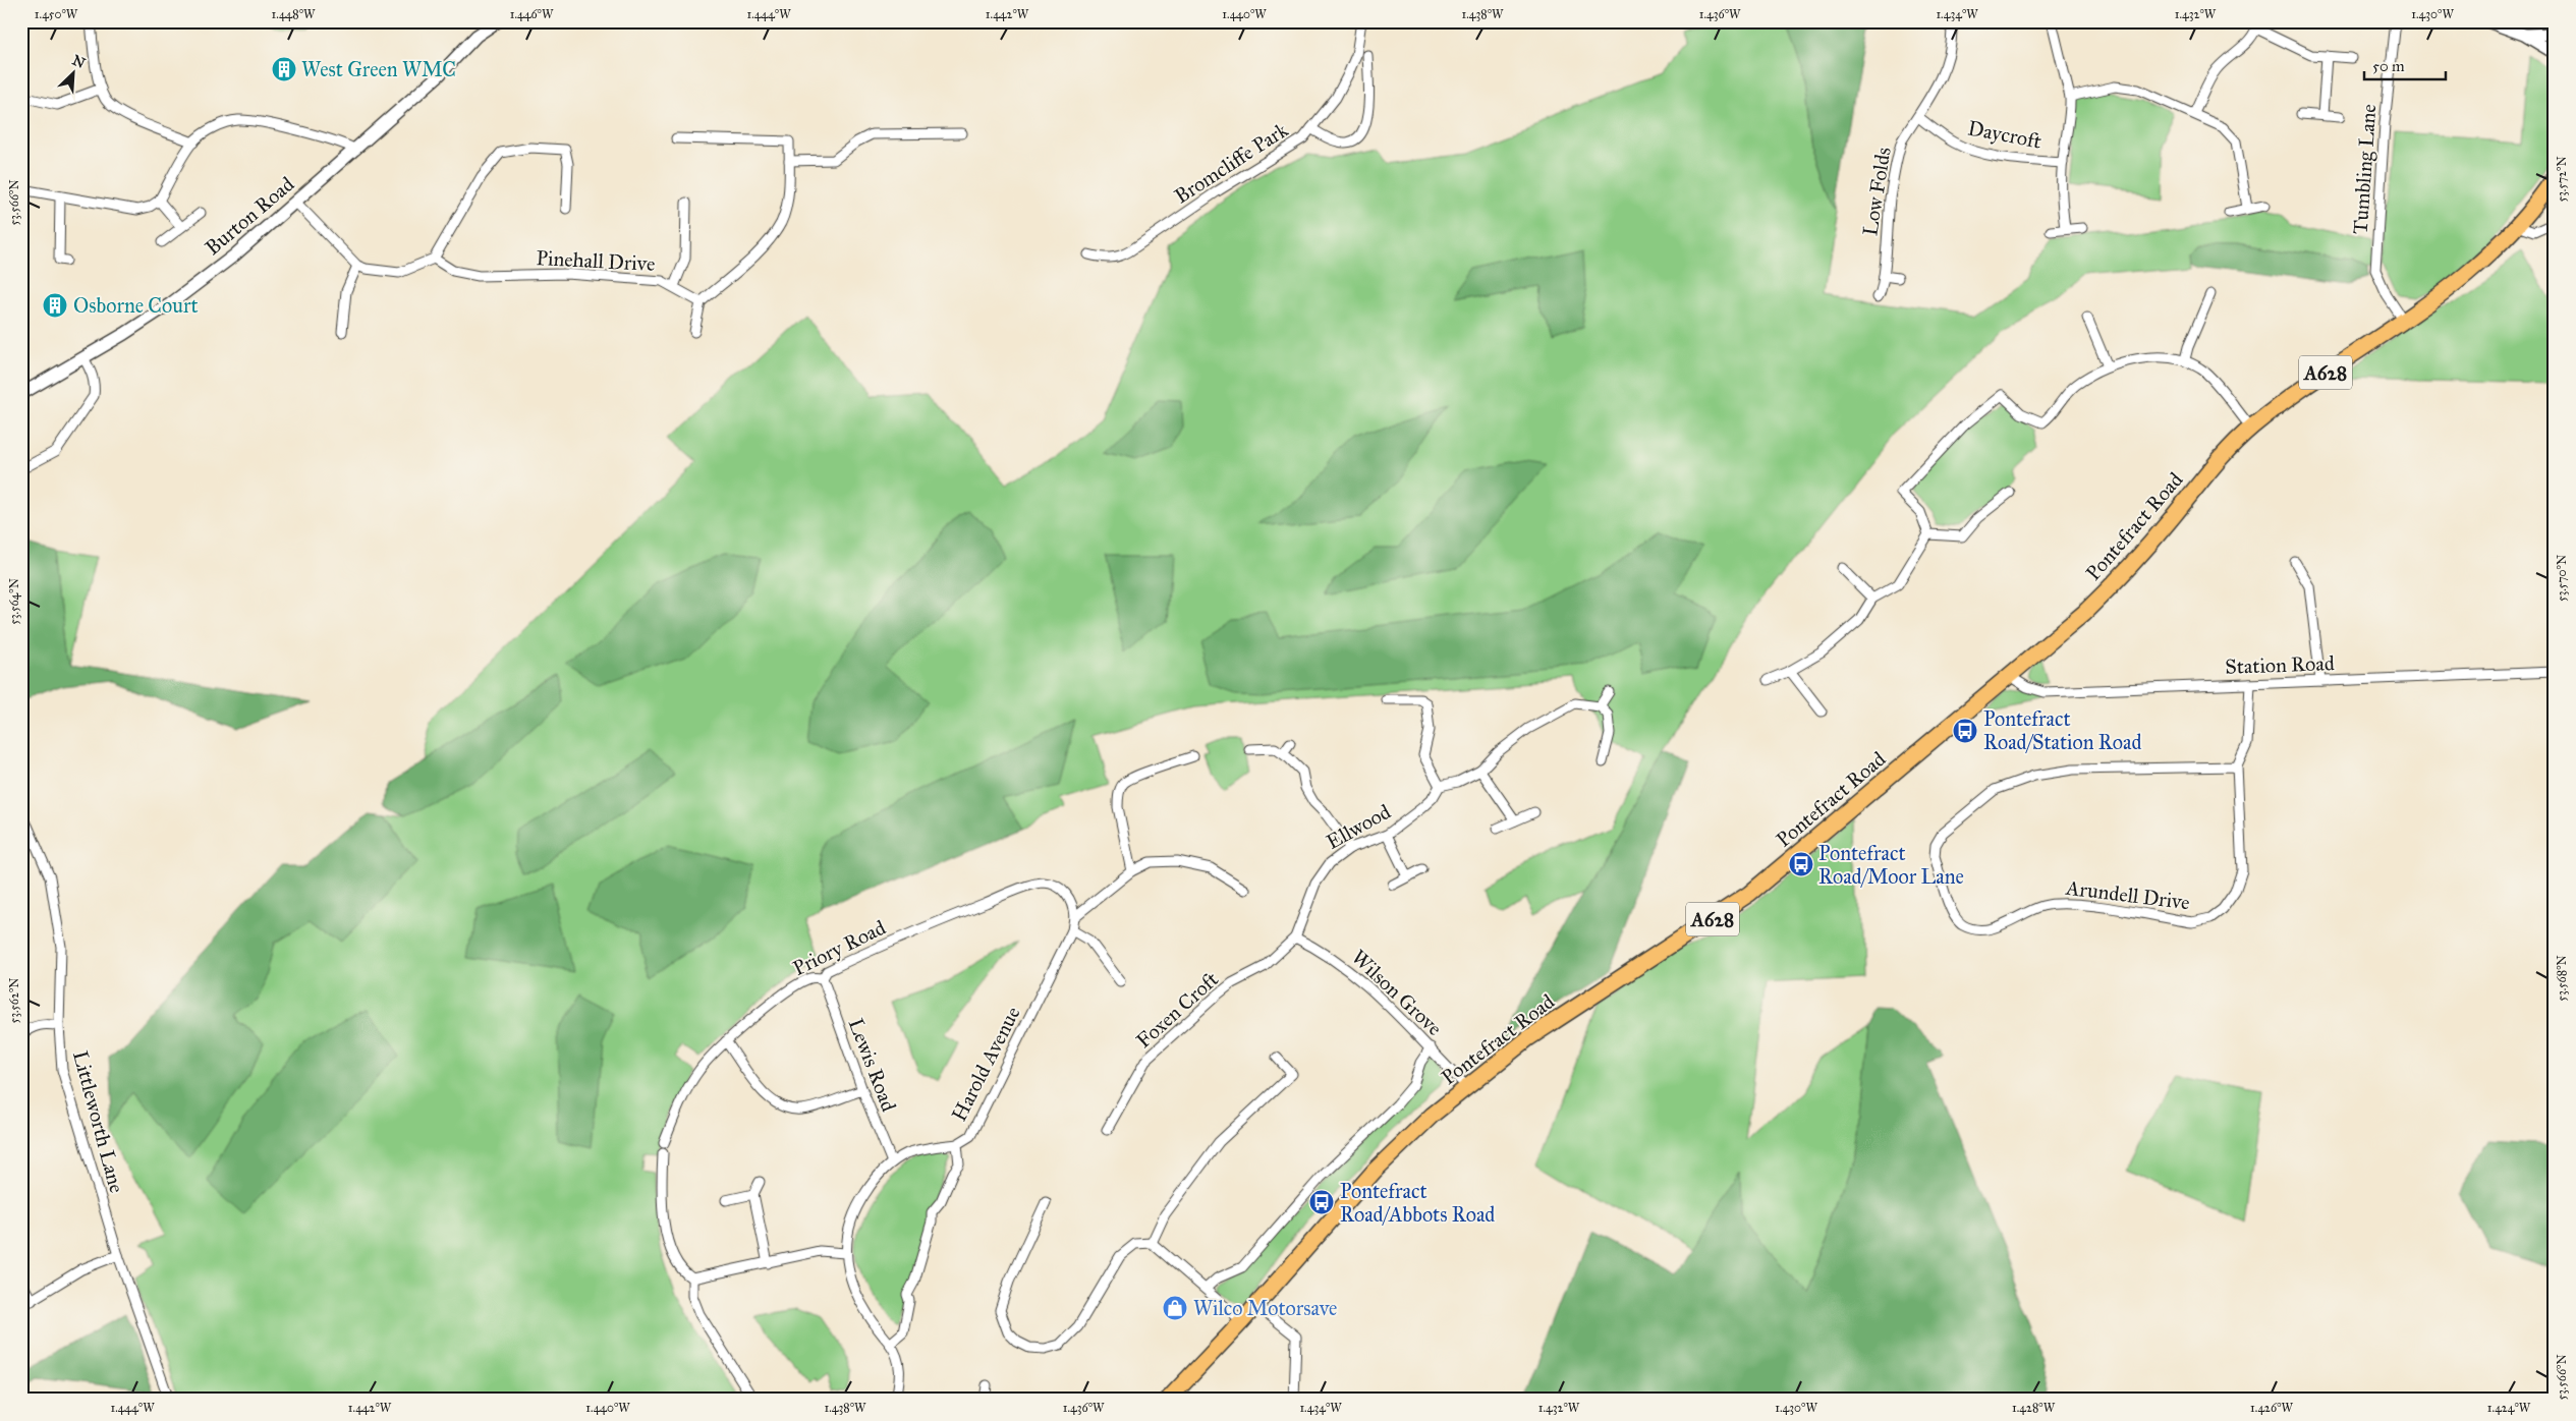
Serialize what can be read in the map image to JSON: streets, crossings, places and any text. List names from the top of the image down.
{
  "streets": {
    "highway": ["A628", "Pontefract Road"],
    "street": [
      "Daycroft",
      "Bromcliffe Park",
      "Tumbling Lane",
      "Low Folds",
      "Burton Road",
      "Pinehall Drive",
      "Station Road",
      "Ellwood",
      "Arundell Drive",
      "Priory Road",
      "Wilson Grove",
      "Foxen Croft",
      "Harold Avenue",
      "Lewis Road",
      "Littleworth Lane"
    ]
  },
  "crossings": [
    ["Daycroft", "Low Folds"],
    ["Pontefract Road", "Station Road"],
    ["Pontefract Road", "Wilson Grove"],
    ["Station Road", "Arundell Drive"],
    ["Ellwood", "Wilson Grove"],
    ["Ellwood", "Foxen Croft"],
    ["Priory Road", "Harold Avenue"],
    ["Priory Road", "Lewis Road"],
    ["Wilson Grove", "Foxen Croft"]
  ],
  "places": {
    "building": ["West Green WMC", "Osborne Court"],
    "bus stop": ["Pontefract Road/Station Road", "Pontefract Road/Moor Lane", "Pontefract Road/Abbots Road"],
    "shop": ["Wilco Motorsave"]
  },
  "scale_bar": "50 m",
  "north": "top right",
  "coordinates": [
    "1.450°W",
    "1.448°W",
    "1.446°W",
    "1.444°W",
    "1.442°W",
    "1.440°W",
    "1.438°W",
    "1.436°W",
    "1.434°W",
    "1.432°W",
    "1.430°W",
    "53.572°N",
    "53.566°N",
    "53.570°N",
    "53.564°N",
    "53.568°N",
    "53.562°N",
    "1.428°W",
    "1.426°W",
    "1.424°W"
  ]
}
